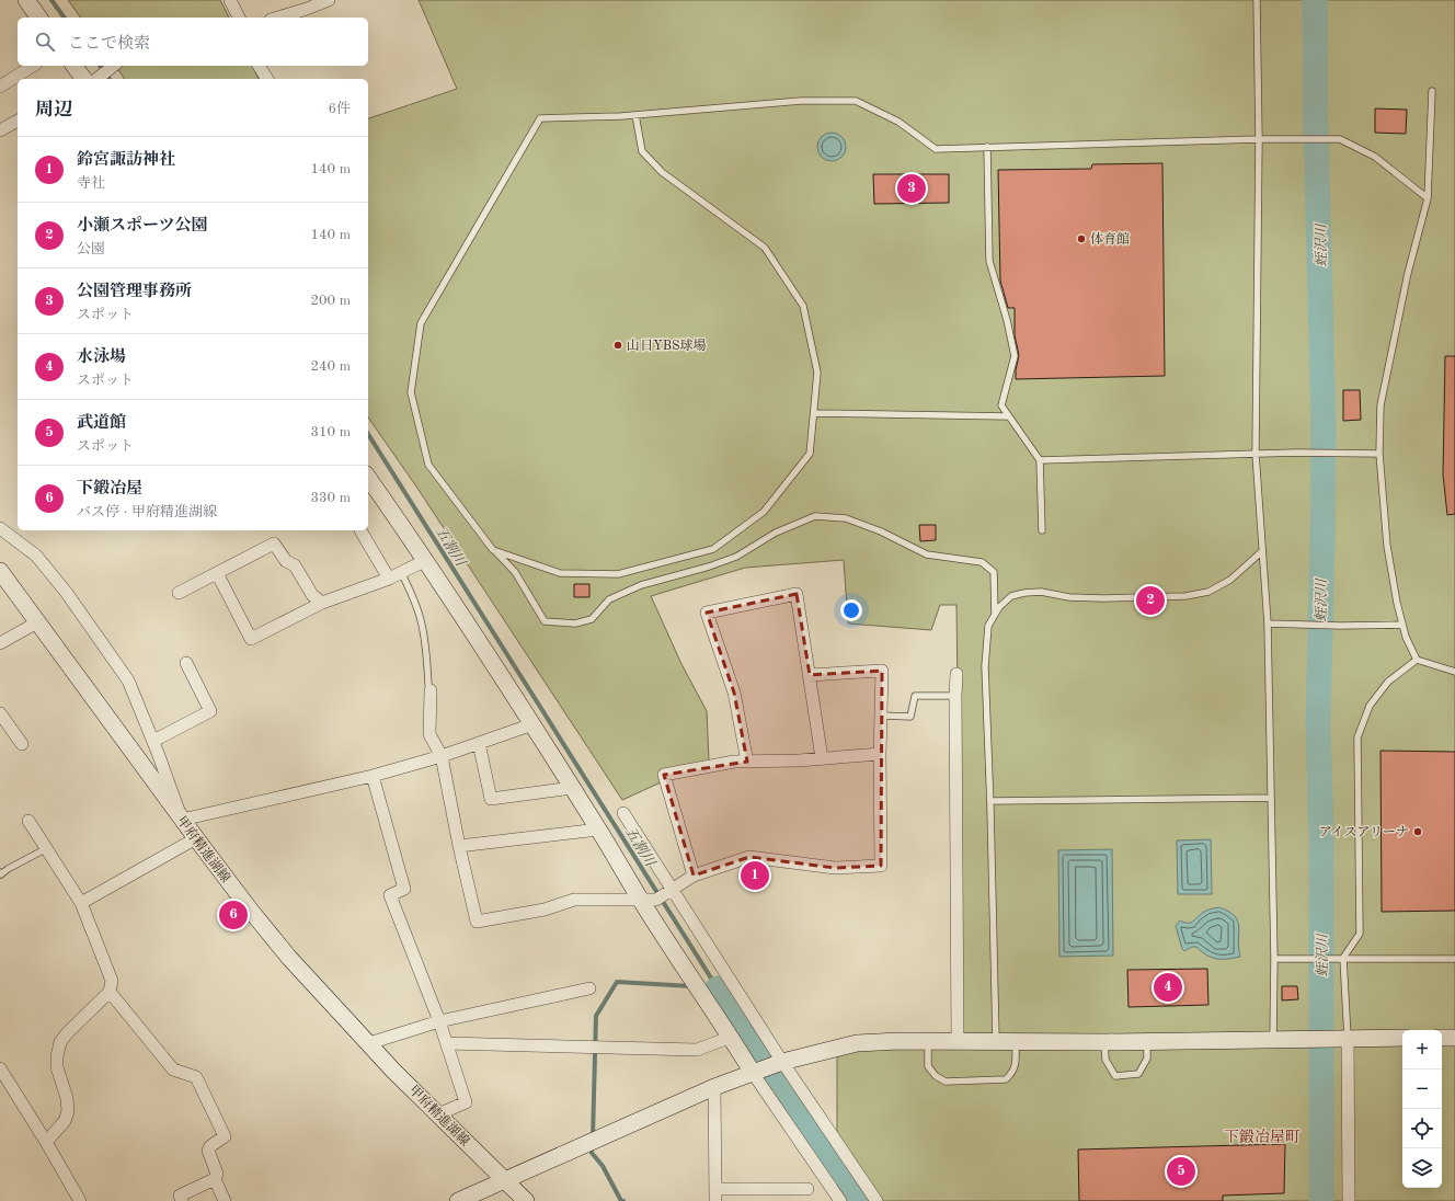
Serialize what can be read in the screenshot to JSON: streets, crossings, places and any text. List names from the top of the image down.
{
  "streets": {
    "street": ["甲府精進湖線"]
  },
  "districts": ["下鍛冶屋町"],
  "water": ["蛭沢川", "五割川"],
  "places": ["体育館", "山日YBS球場", "アイスアリーナ"],
  "page": {
    "search": "ここで検索",
    "heading": ["周辺", "6件"],
    "list": [
      {
        "mark": "1",
        "name": "鈴宮諏訪神社",
        "note": "寺社",
        "value": "140 m"
      },
      {
        "mark": "2",
        "name": "小瀬スポーツ公園",
        "note": "公園",
        "value": "140 m"
      },
      {
        "mark": "3",
        "name": "公園管理事務所",
        "note": "スポット",
        "value": "200 m"
      },
      {
        "mark": "4",
        "name": "水泳場",
        "note": "スポット",
        "value": "240 m"
      },
      {
        "mark": "5",
        "name": "武道館",
        "note": "スポット",
        "value": "310 m"
      },
      {
        "mark": "6",
        "name": "下鍛冶屋",
        "note": "バス停 · 甲府精進湖線",
        "value": "330 m"
      }
    ],
    "pins": [
      "3",
      "2",
      "1",
      "6",
      "4",
      "5"
    ],
    "map_buttons": ["+", "−"]
  }
}
